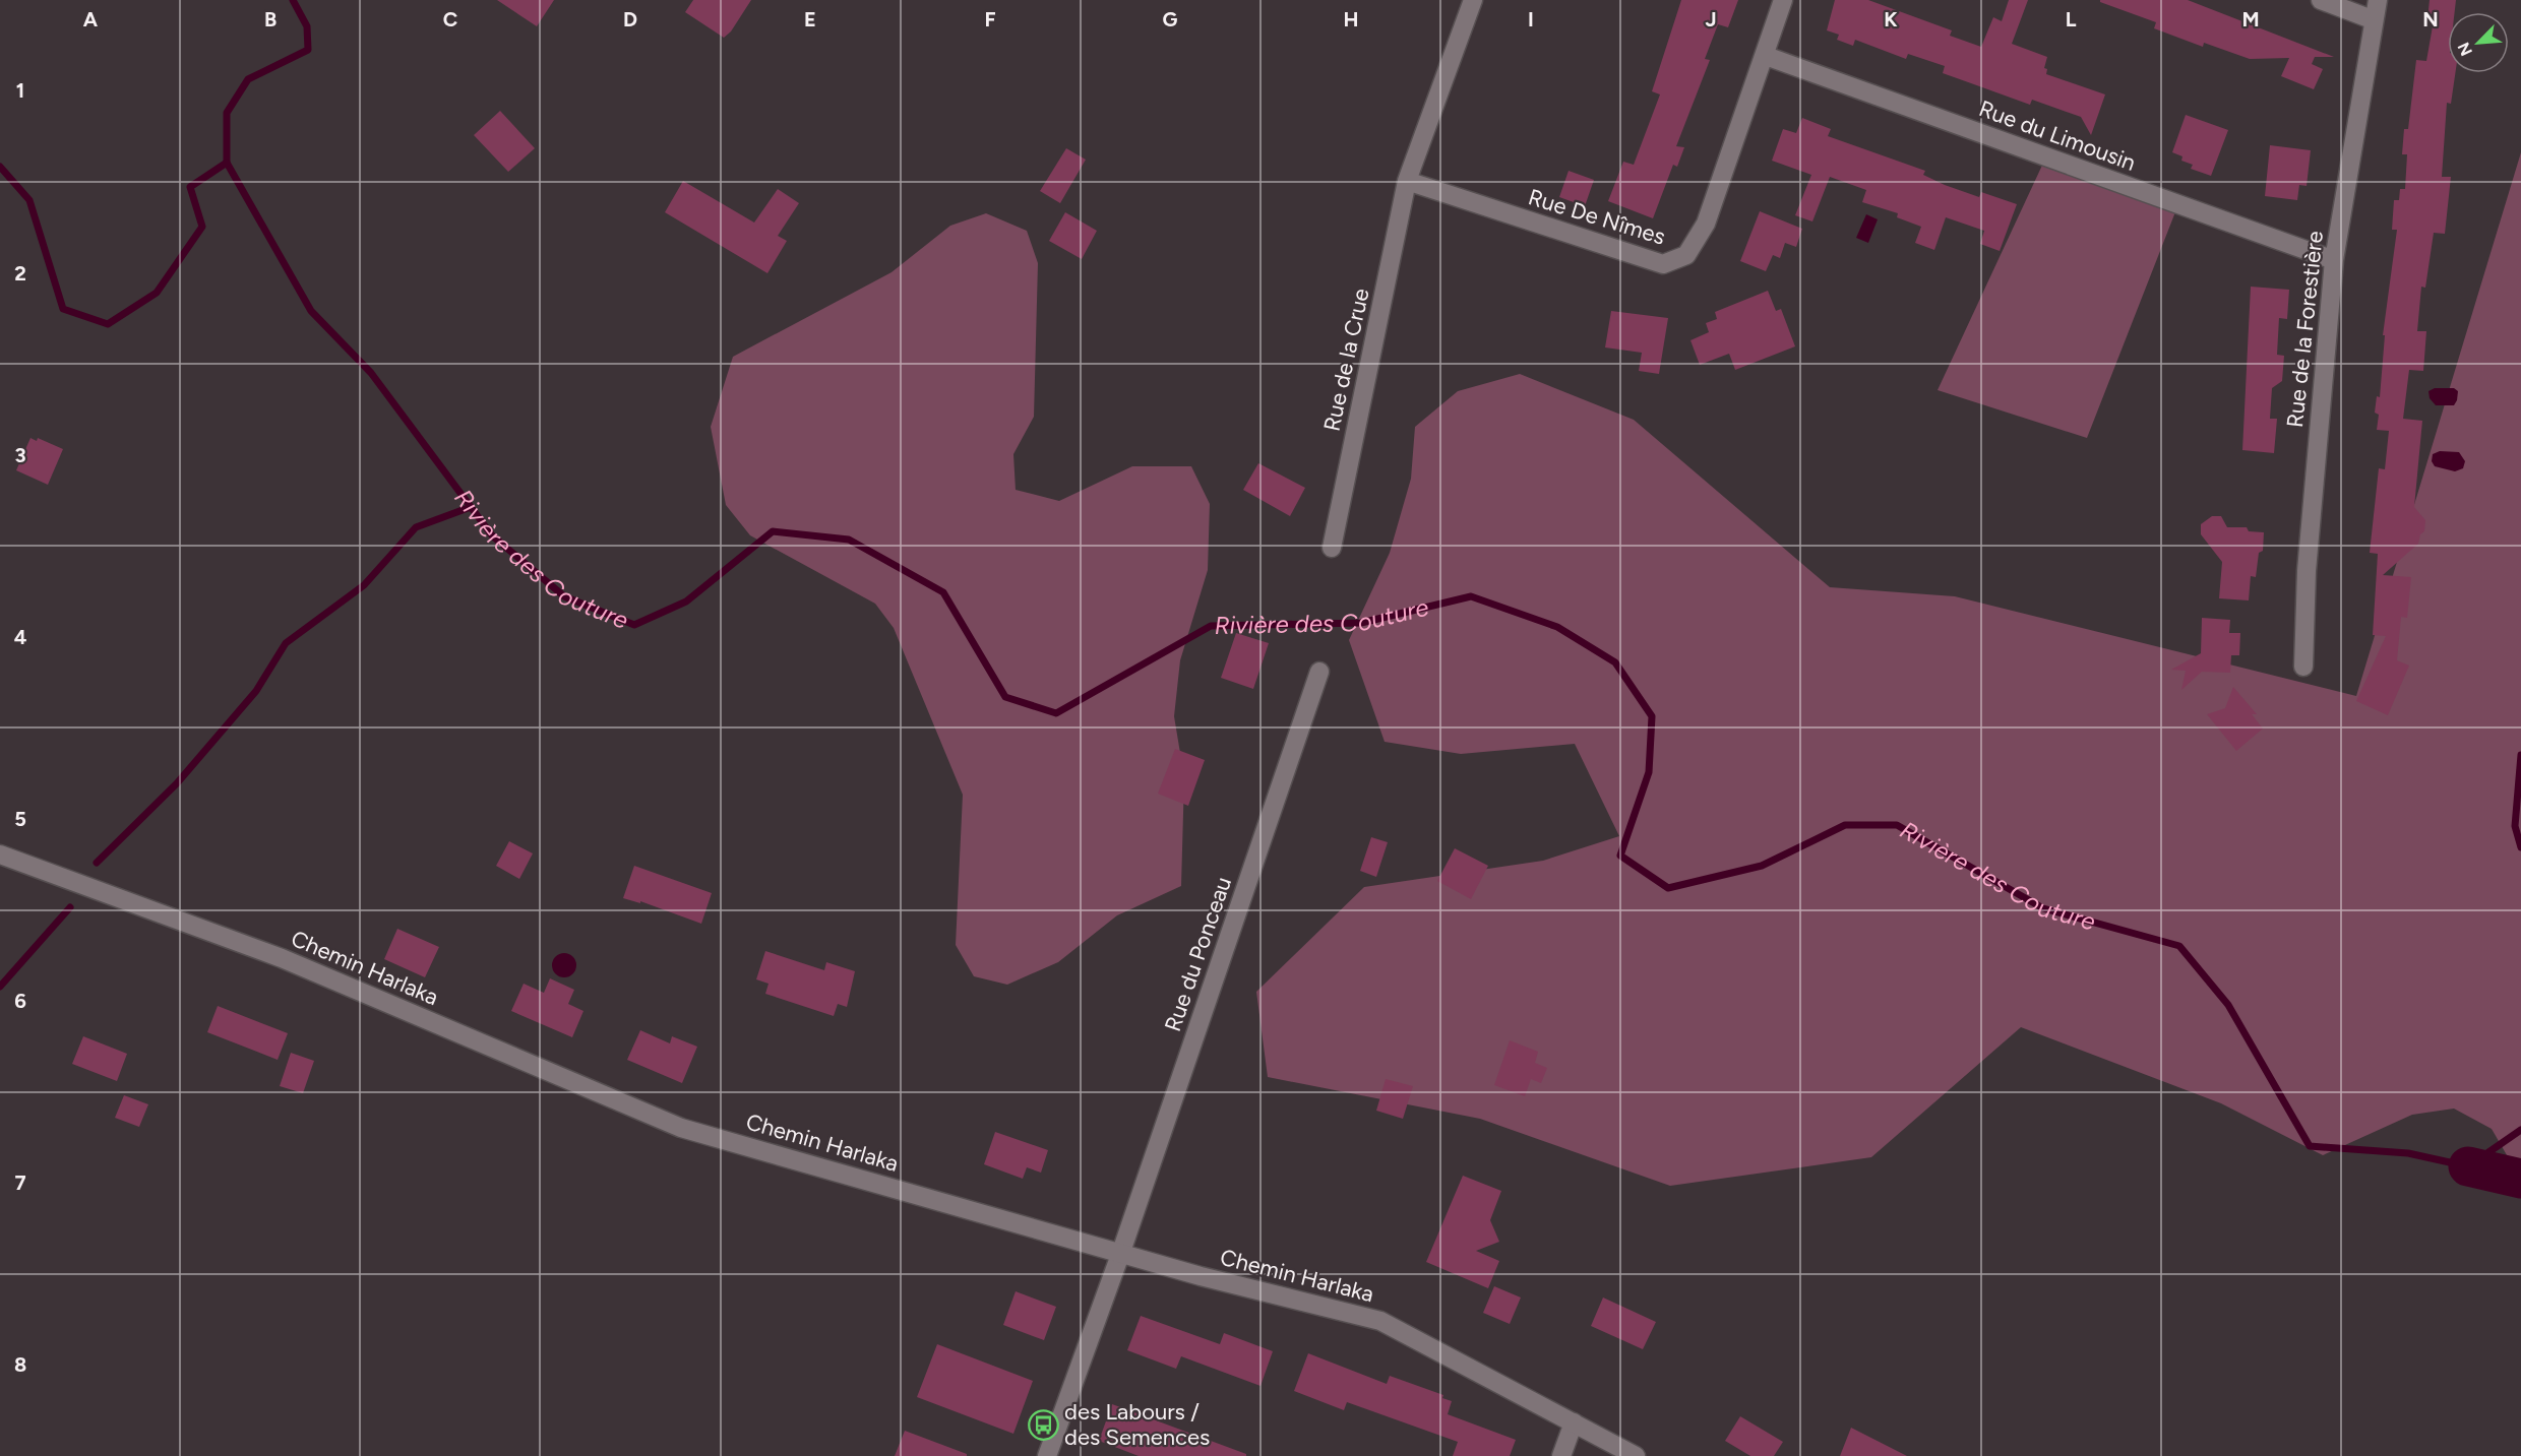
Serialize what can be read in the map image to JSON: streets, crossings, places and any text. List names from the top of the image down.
{
  "streets": {
    "street": [
      "Rue du Limousin",
      "Rue De Nîmes",
      "Rue de la Forestière",
      "Rue de la Crue",
      "Rue du Ponceau",
      "Chemin Harlaka"
    ]
  },
  "crossings": [
    ["Rue du Limousin", "Rue De Nîmes"],
    ["Rue du Limousin", "Rue de la Forestière"],
    ["Rue De Nîmes", "Rue de la Crue"],
    ["Rue du Ponceau", "Chemin Harlaka"]
  ],
  "water": ["Rivière des Couture"],
  "places": {
    "bus stop": ["des Labours / des Semences"]
  },
  "north": "bottom left",
  "grid": {
    "columns": [
      "A",
      "B",
      "C",
      "D",
      "E",
      "F",
      "G",
      "H",
      "I",
      "J",
      "K",
      "L",
      "M",
      "N"
    ],
    "rows": [
      "1",
      "2",
      "3",
      "4",
      "5",
      "6",
      "7",
      "8"
    ]
  }
}
